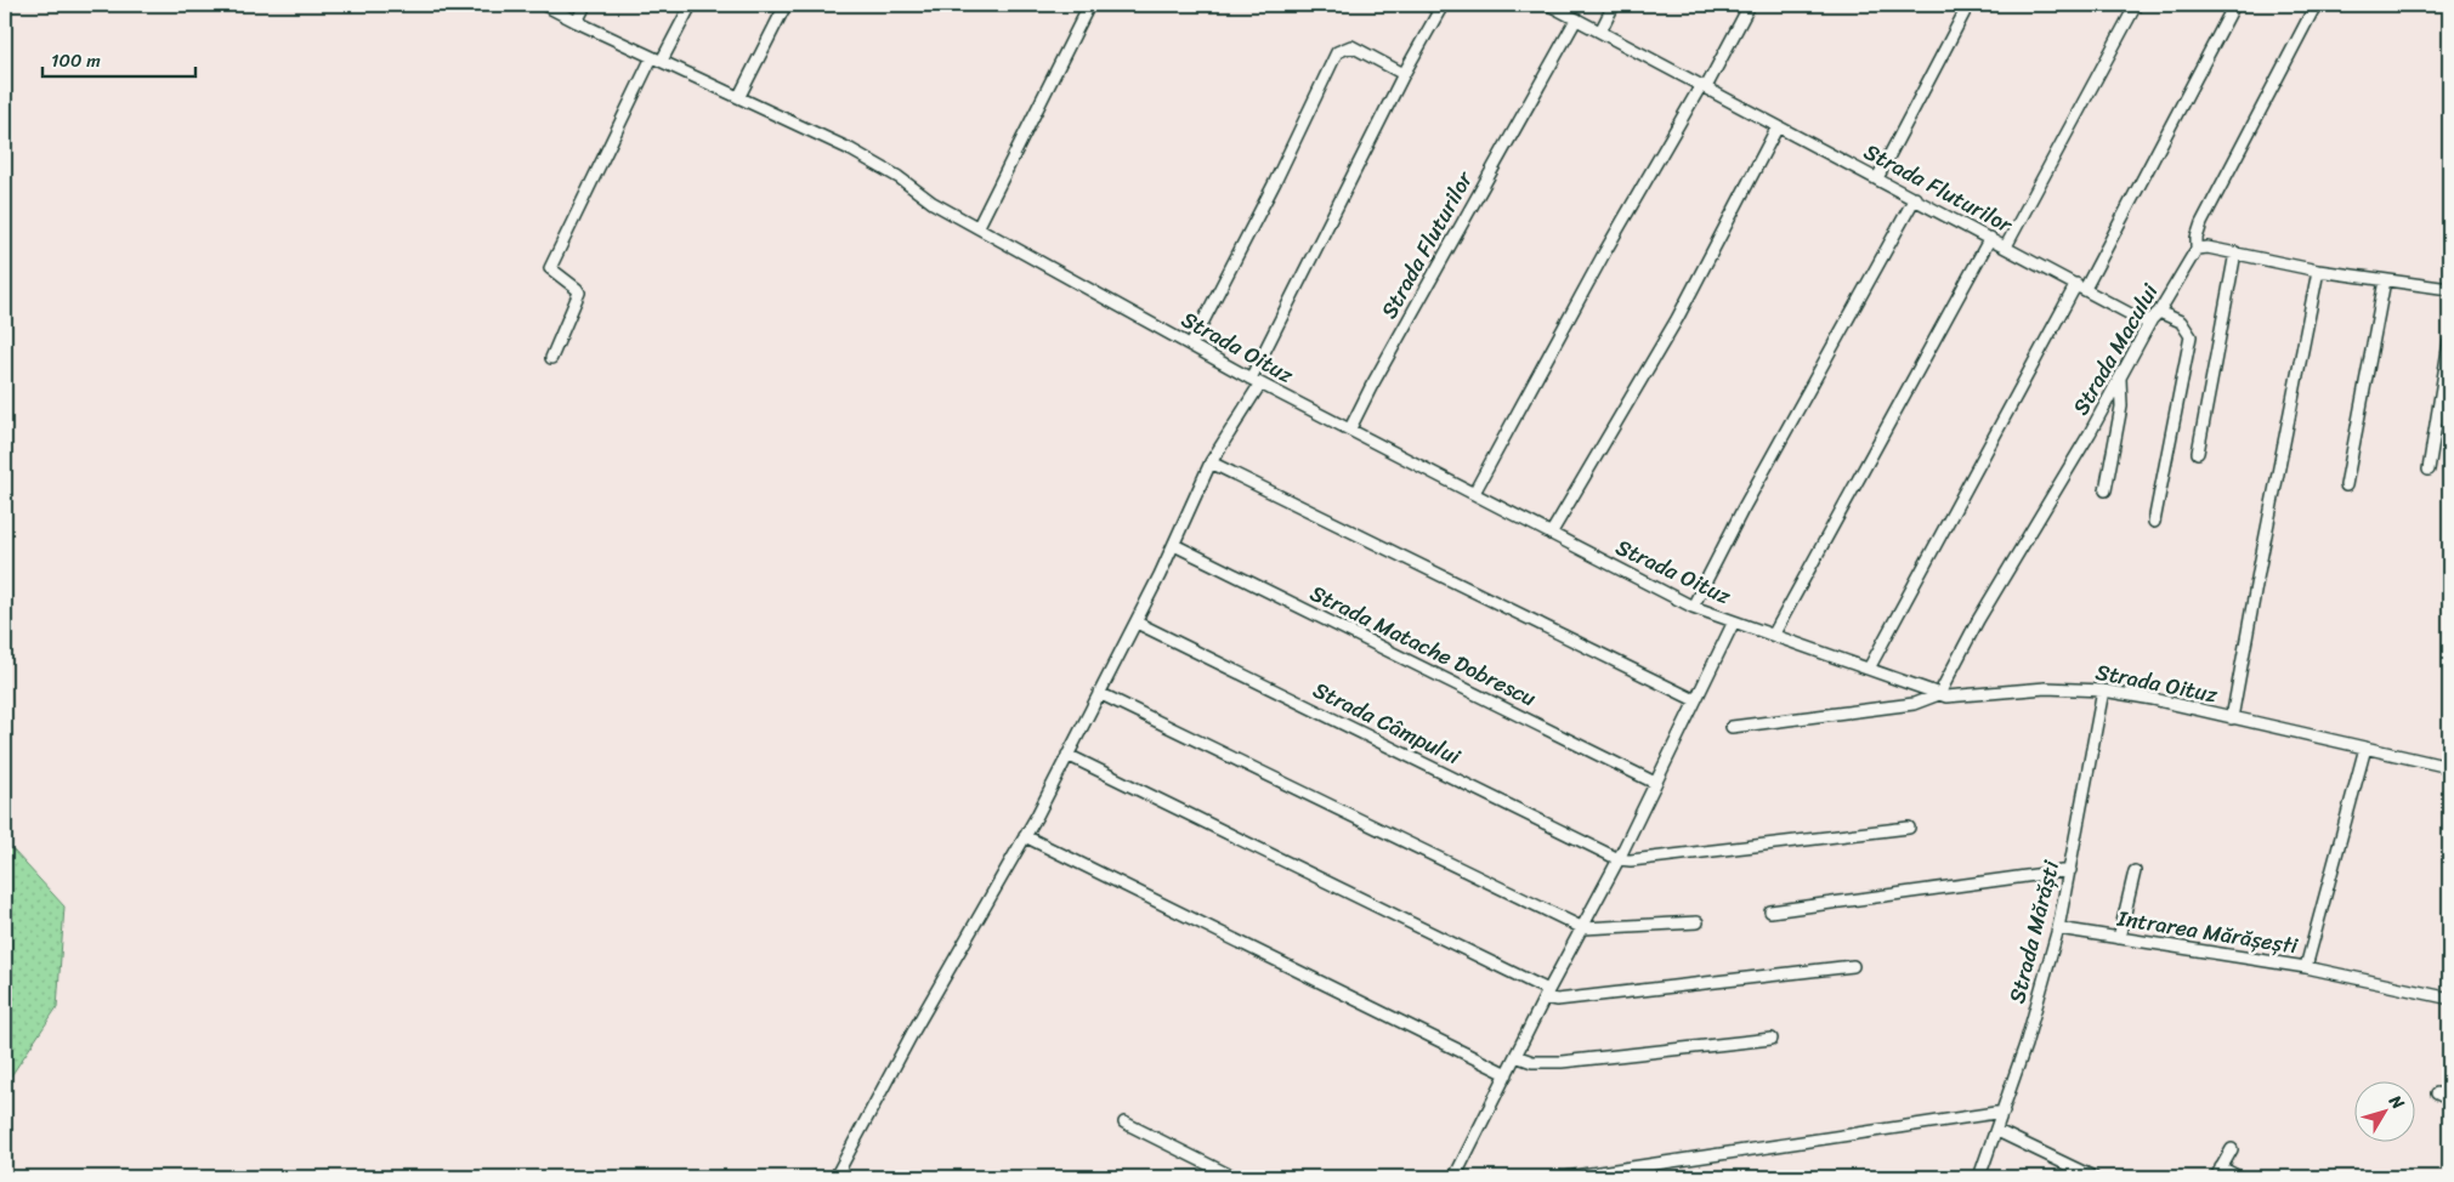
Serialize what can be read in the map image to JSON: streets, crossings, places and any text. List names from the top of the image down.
{
  "streets": {
    "street": [
      "Strada Fluturilor",
      "Strada Oituz",
      "Strada Macului",
      "Strada Matache Dobrescu",
      "Strada Câmpului",
      "Strada Mărăști",
      "Intrarea Mărășești"
    ]
  },
  "crossings": [
    ["Strada Fluturilor", "Strada Oituz"],
    ["Strada Fluturilor", "Strada Macului"],
    ["Strada Oituz", "Strada Macului"],
    ["Strada Oituz", "Strada Mărăști"],
    ["Strada Oituz", "Intrarea Mărășești"],
    ["Strada Mărăști", "Intrarea Mărășești"]
  ],
  "scale_bar": "100 m",
  "north": "top right"
}
